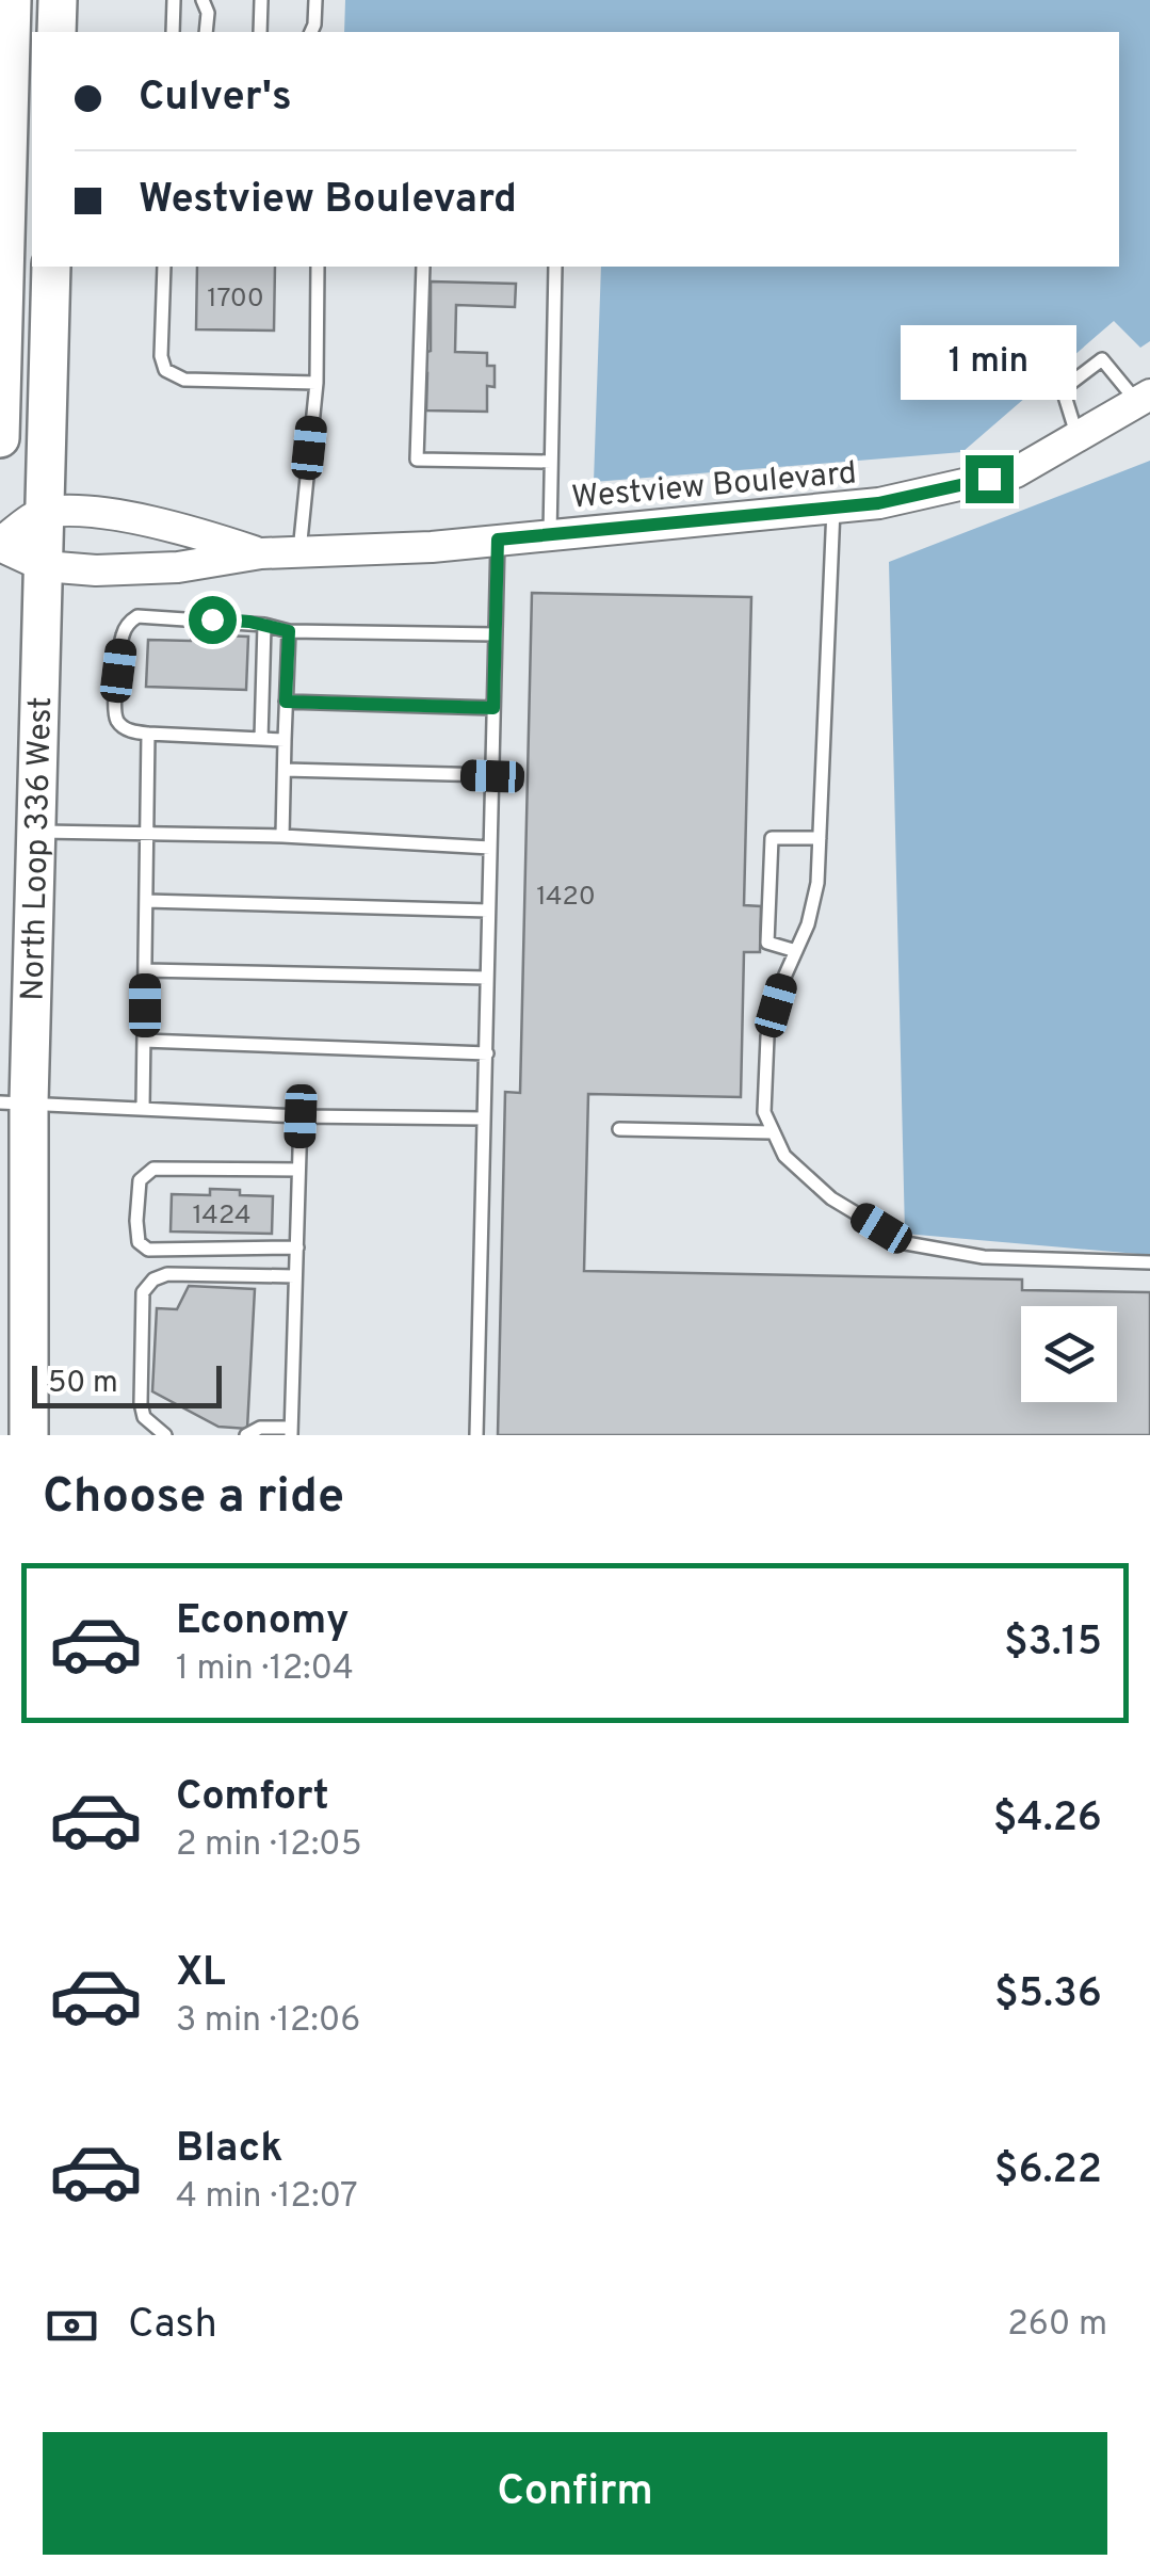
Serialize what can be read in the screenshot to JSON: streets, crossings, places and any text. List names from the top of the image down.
{
  "streets": {
    "main road": ["North Loop 336 West"],
    "street": ["Westview Boulevard"]
  },
  "crossings": [
    ["Westview Boulevard", "North Loop 336 West"]
  ],
  "house_numbers": ["1700", "1420", "1424"],
  "scale_bar": "50 m",
  "page": {
    "banner": ["Culver's", "Westview Boulevard"],
    "bubble": "1 min",
    "scale": "50 m",
    "heading": "Choose a ride",
    "list": [
      {
        "name": "Economy",
        "note": "1 min · 12:04",
        "value": "$3.15"
      },
      {
        "name": "Comfort",
        "note": "2 min · 12:05",
        "value": "$4.26"
      },
      {
        "name": "XL",
        "note": "3 min · 12:06",
        "value": "$5.36"
      },
      {
        "name": "Black",
        "note": "4 min · 12:07",
        "value": "$6.22"
      }
    ],
    "pay": ["Cash", "260 m"],
    "buttons": "Confirm"
  }
}
